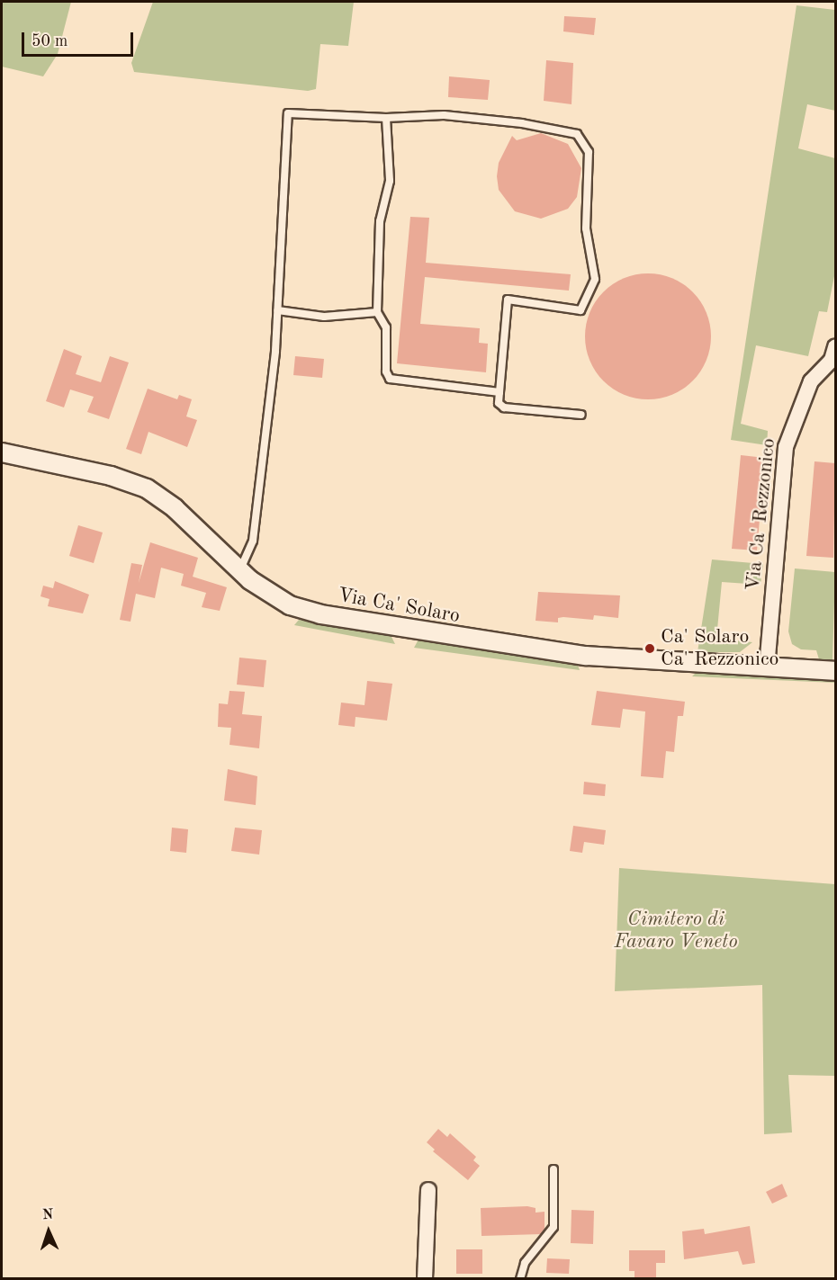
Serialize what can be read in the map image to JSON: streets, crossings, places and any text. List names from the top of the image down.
{
  "streets": {
    "street": ["Via Ca' Rezzonico", "Via Ca' Solaro"]
  },
  "crossings": [
    ["Via Ca' Rezzonico", "Via Ca' Solaro"]
  ],
  "parks": ["Cimitero di Favaro Veneto"],
  "places": ["Ca' Solaro Ca' Rezzonico"],
  "scale_bar": "50 m",
  "north": "top"
}
